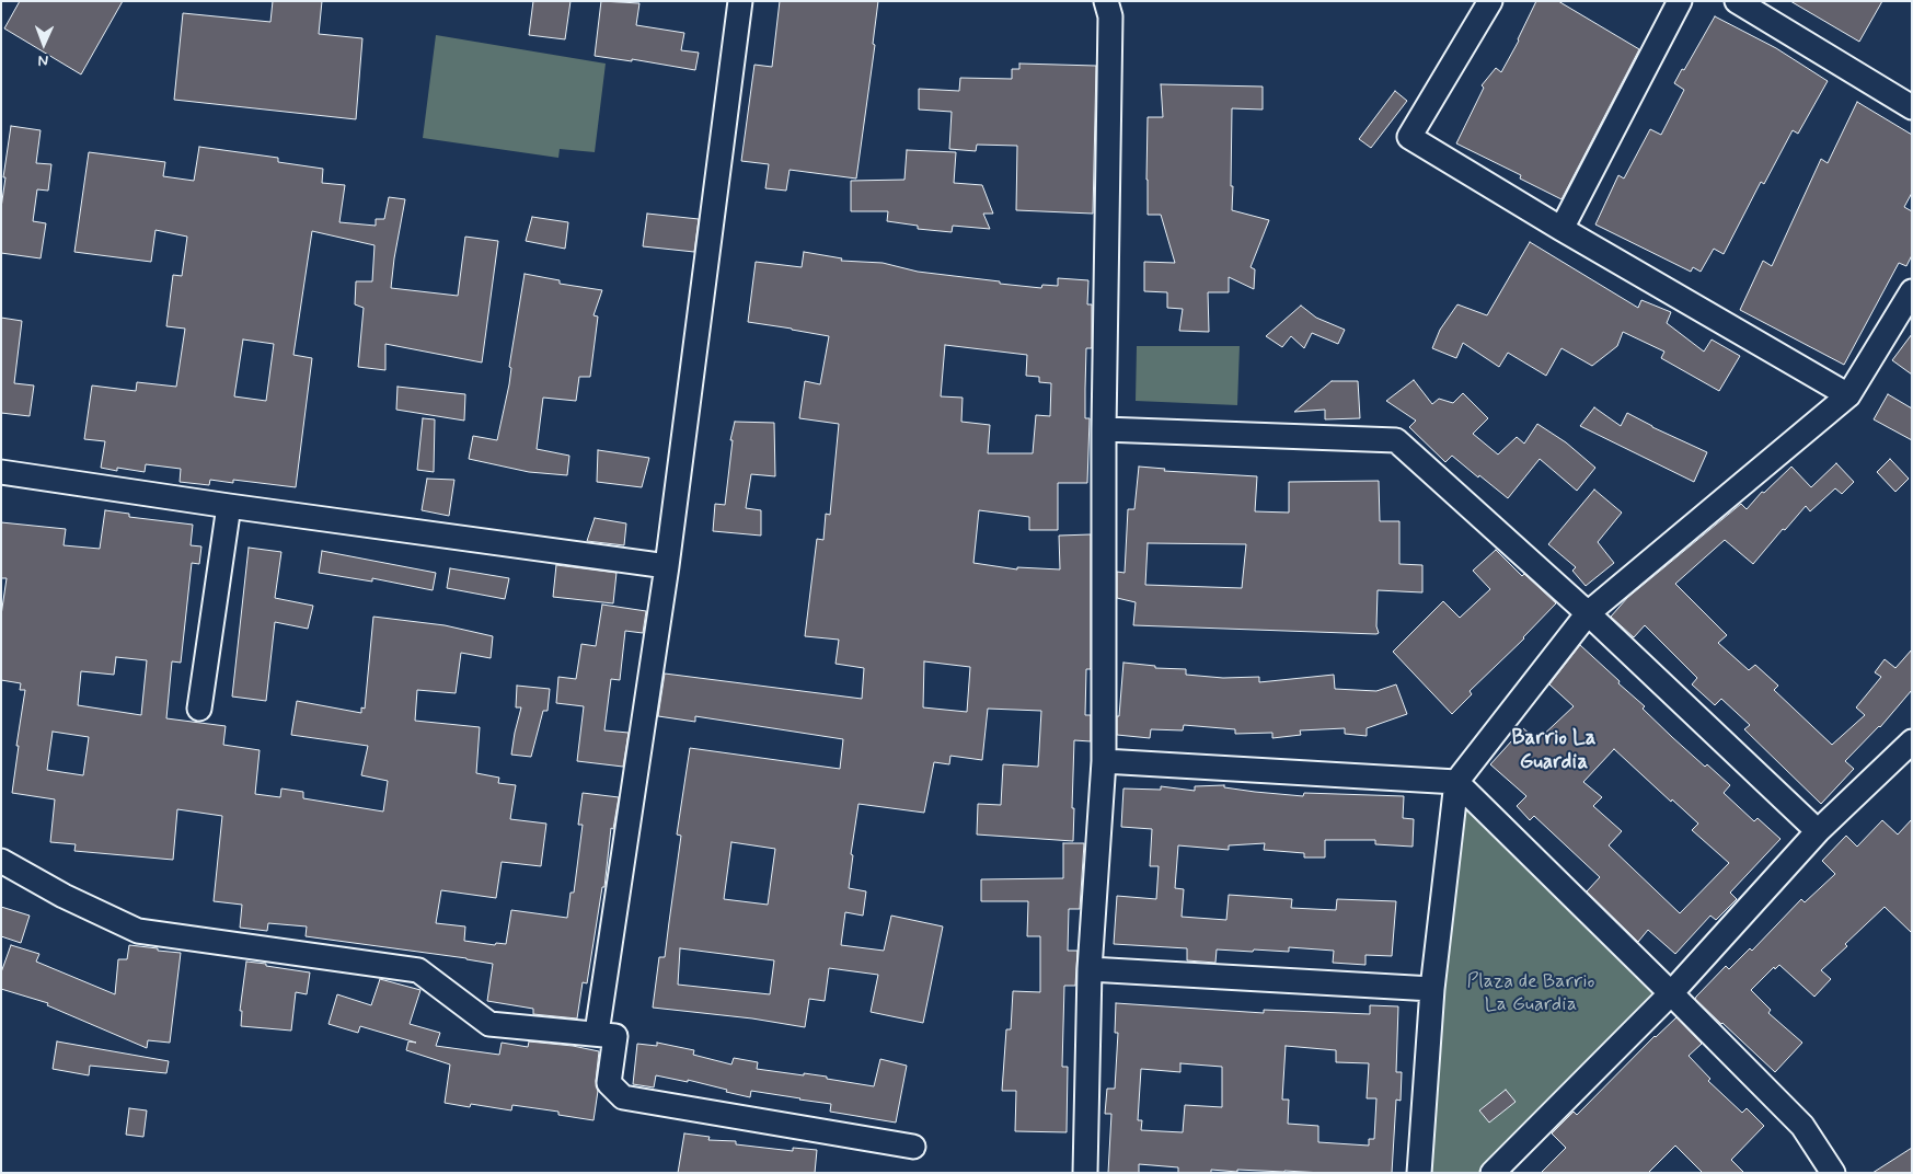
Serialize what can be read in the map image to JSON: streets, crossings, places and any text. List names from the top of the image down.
{
  "districts": ["Barrio La Guardia"],
  "parks": ["Plaza de Barrio La Guardia"],
  "north": "bottom"
}
